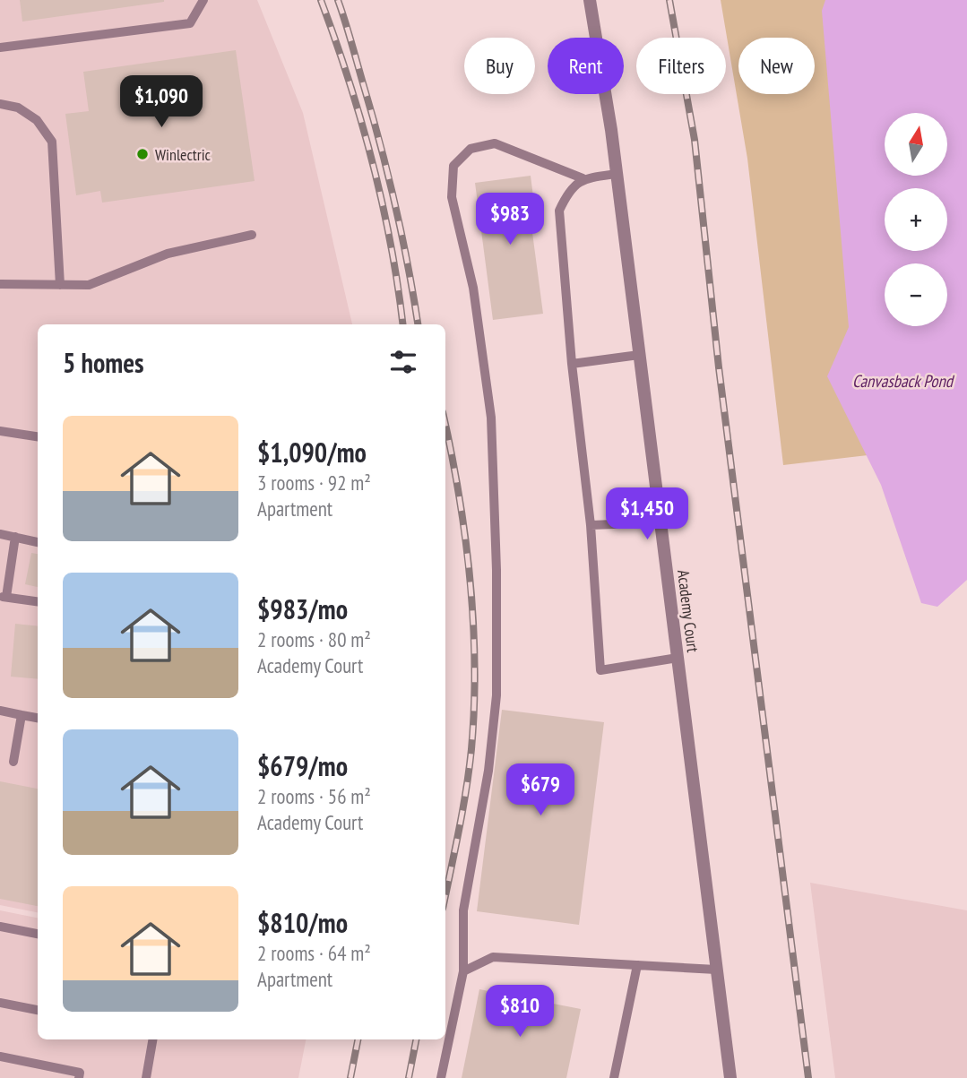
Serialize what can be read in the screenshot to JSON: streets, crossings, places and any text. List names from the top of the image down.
{
  "streets": {
    "street": ["Academy Court"]
  },
  "water": ["Canvasback Pond"],
  "places": ["Winlectric"],
  "north": "top",
  "page": {
    "chip": [
      "Buy",
      "Rent",
      "Filters",
      "New"
    ],
    "price": [
      "$1,090",
      "$983",
      "$1,450",
      "$679",
      "$810"
    ],
    "map_buttons": ["+", "−"],
    "heading": "5 homes",
    "list": [
      {
        "name": "$1,090/mo",
        "note": "3 rooms · 92 m² · Apartment"
      },
      {
        "name": "$983/mo",
        "note": "2 rooms · 80 m² · Academy Court"
      },
      {
        "name": "$679/mo",
        "note": "2 rooms · 56 m² · Academy Court"
      },
      {
        "name": "$810/mo",
        "note": "2 rooms · 64 m² · Apartment"
      }
    ]
  }
}
